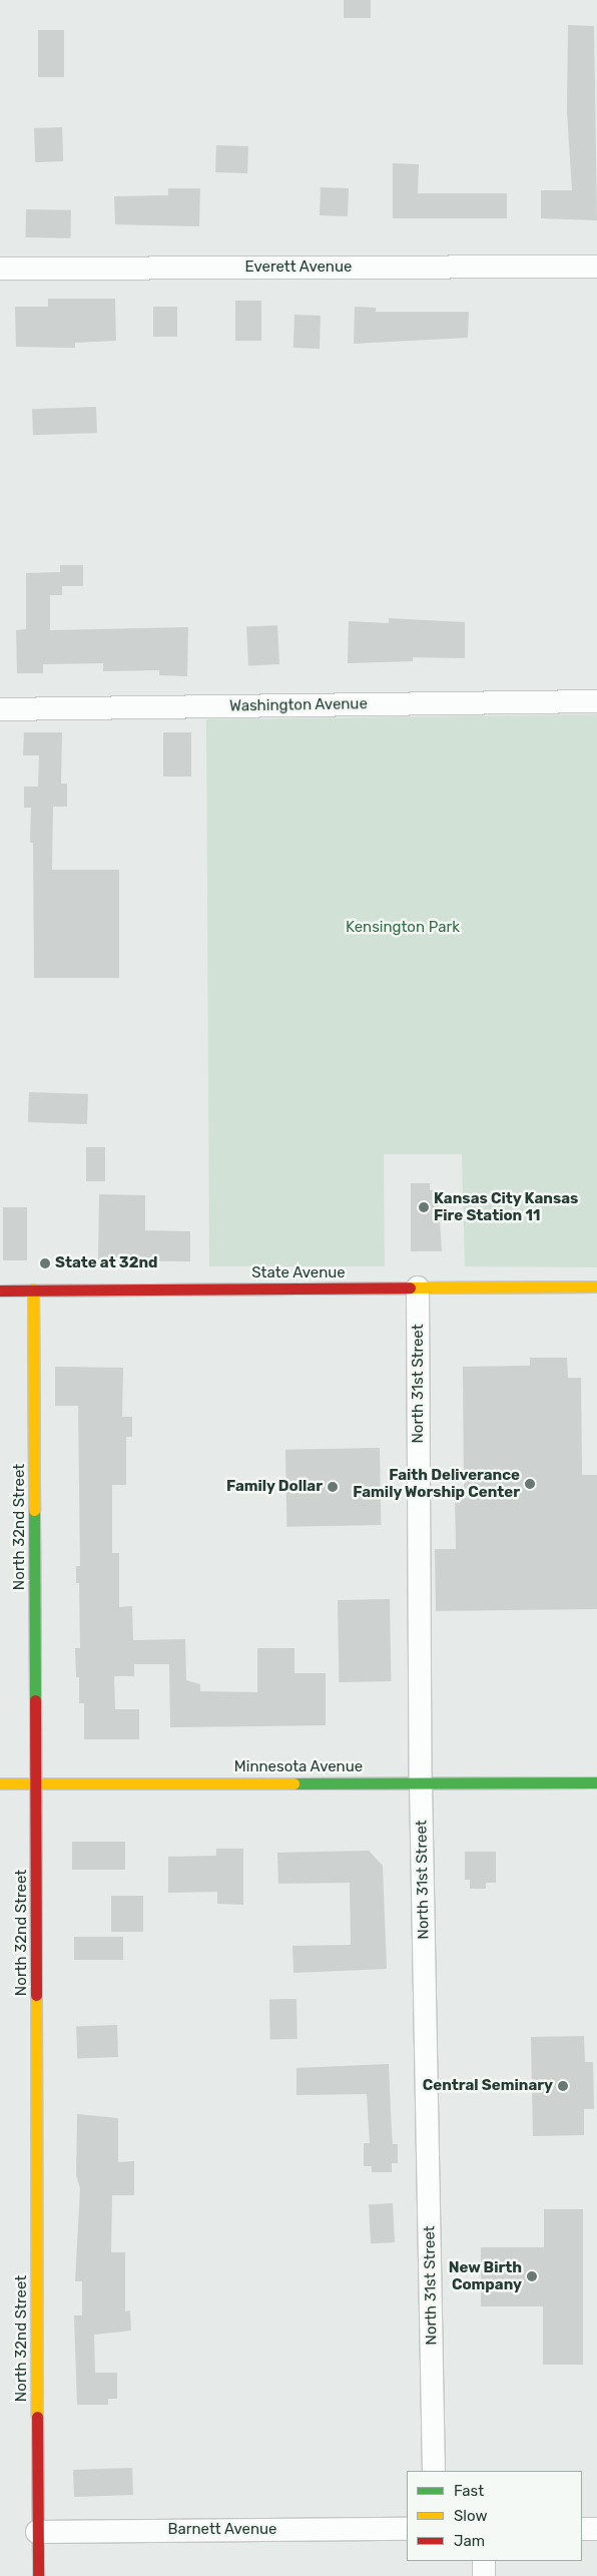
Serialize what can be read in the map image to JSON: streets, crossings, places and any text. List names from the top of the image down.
{
  "streets": {
    "street": [
      "Everett Avenue",
      "Washington Avenue",
      "State Avenue",
      "North 31st Street",
      "North 32nd Street",
      "Minnesota Avenue",
      "Barnett Avenue"
    ]
  },
  "crossings": [
    ["State Avenue", "North 31st Street"],
    ["State Avenue", "North 32nd Street"],
    ["North 31st Street", "Minnesota Avenue"],
    ["North 32nd Street", "Minnesota Avenue"],
    ["North 32nd Street", "Barnett Avenue"]
  ],
  "parks": ["Kensington Park"],
  "places": [
    "Kansas City Kansas Fire Station 11",
    "State at 32nd",
    "Faith Deliverance Family Worship Center",
    "Family Dollar",
    "Central Seminary",
    "New Birth Company"
  ],
  "legend": ["Fast", "Slow", "Jam"]
}
